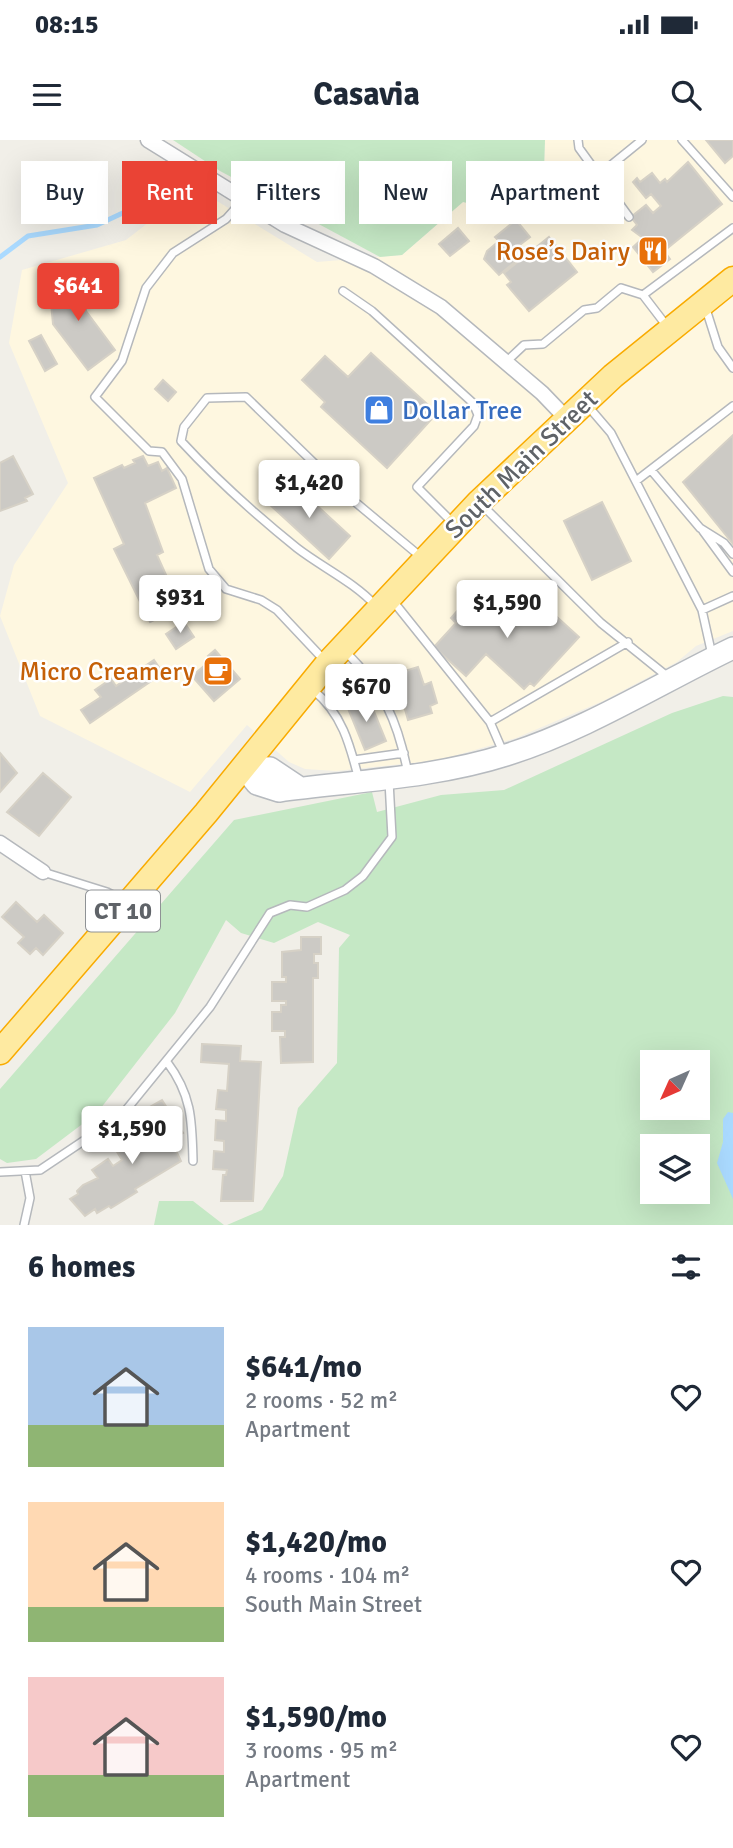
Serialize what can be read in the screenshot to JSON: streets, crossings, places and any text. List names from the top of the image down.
{
  "streets": {
    "highway": ["South Main Street", "CT 10"]
  },
  "places": {
    "restaurant": ["Rose’s Dairy"],
    "shop": ["Dollar Tree"],
    "cafe": ["Micro Creamery"]
  },
  "north": "bottom left",
  "page": {
    "status": "08:15",
    "header": "Casavia",
    "chip": [
      "Buy",
      "Rent",
      "Filters",
      "New",
      "Apartment"
    ],
    "price": [
      "$641",
      "$1,420",
      "$931",
      "$1,590",
      "$670",
      "$1,590"
    ],
    "heading": "6 homes",
    "list": [
      {
        "name": "$641/mo",
        "note": "2 rooms · 52 m² · Apartment"
      },
      {
        "name": "$1,420/mo",
        "note": "4 rooms · 104 m² · South Main Street"
      },
      {
        "name": "$1,590/mo",
        "note": "3 rooms · 95 m² · Apartment"
      }
    ]
  }
}
